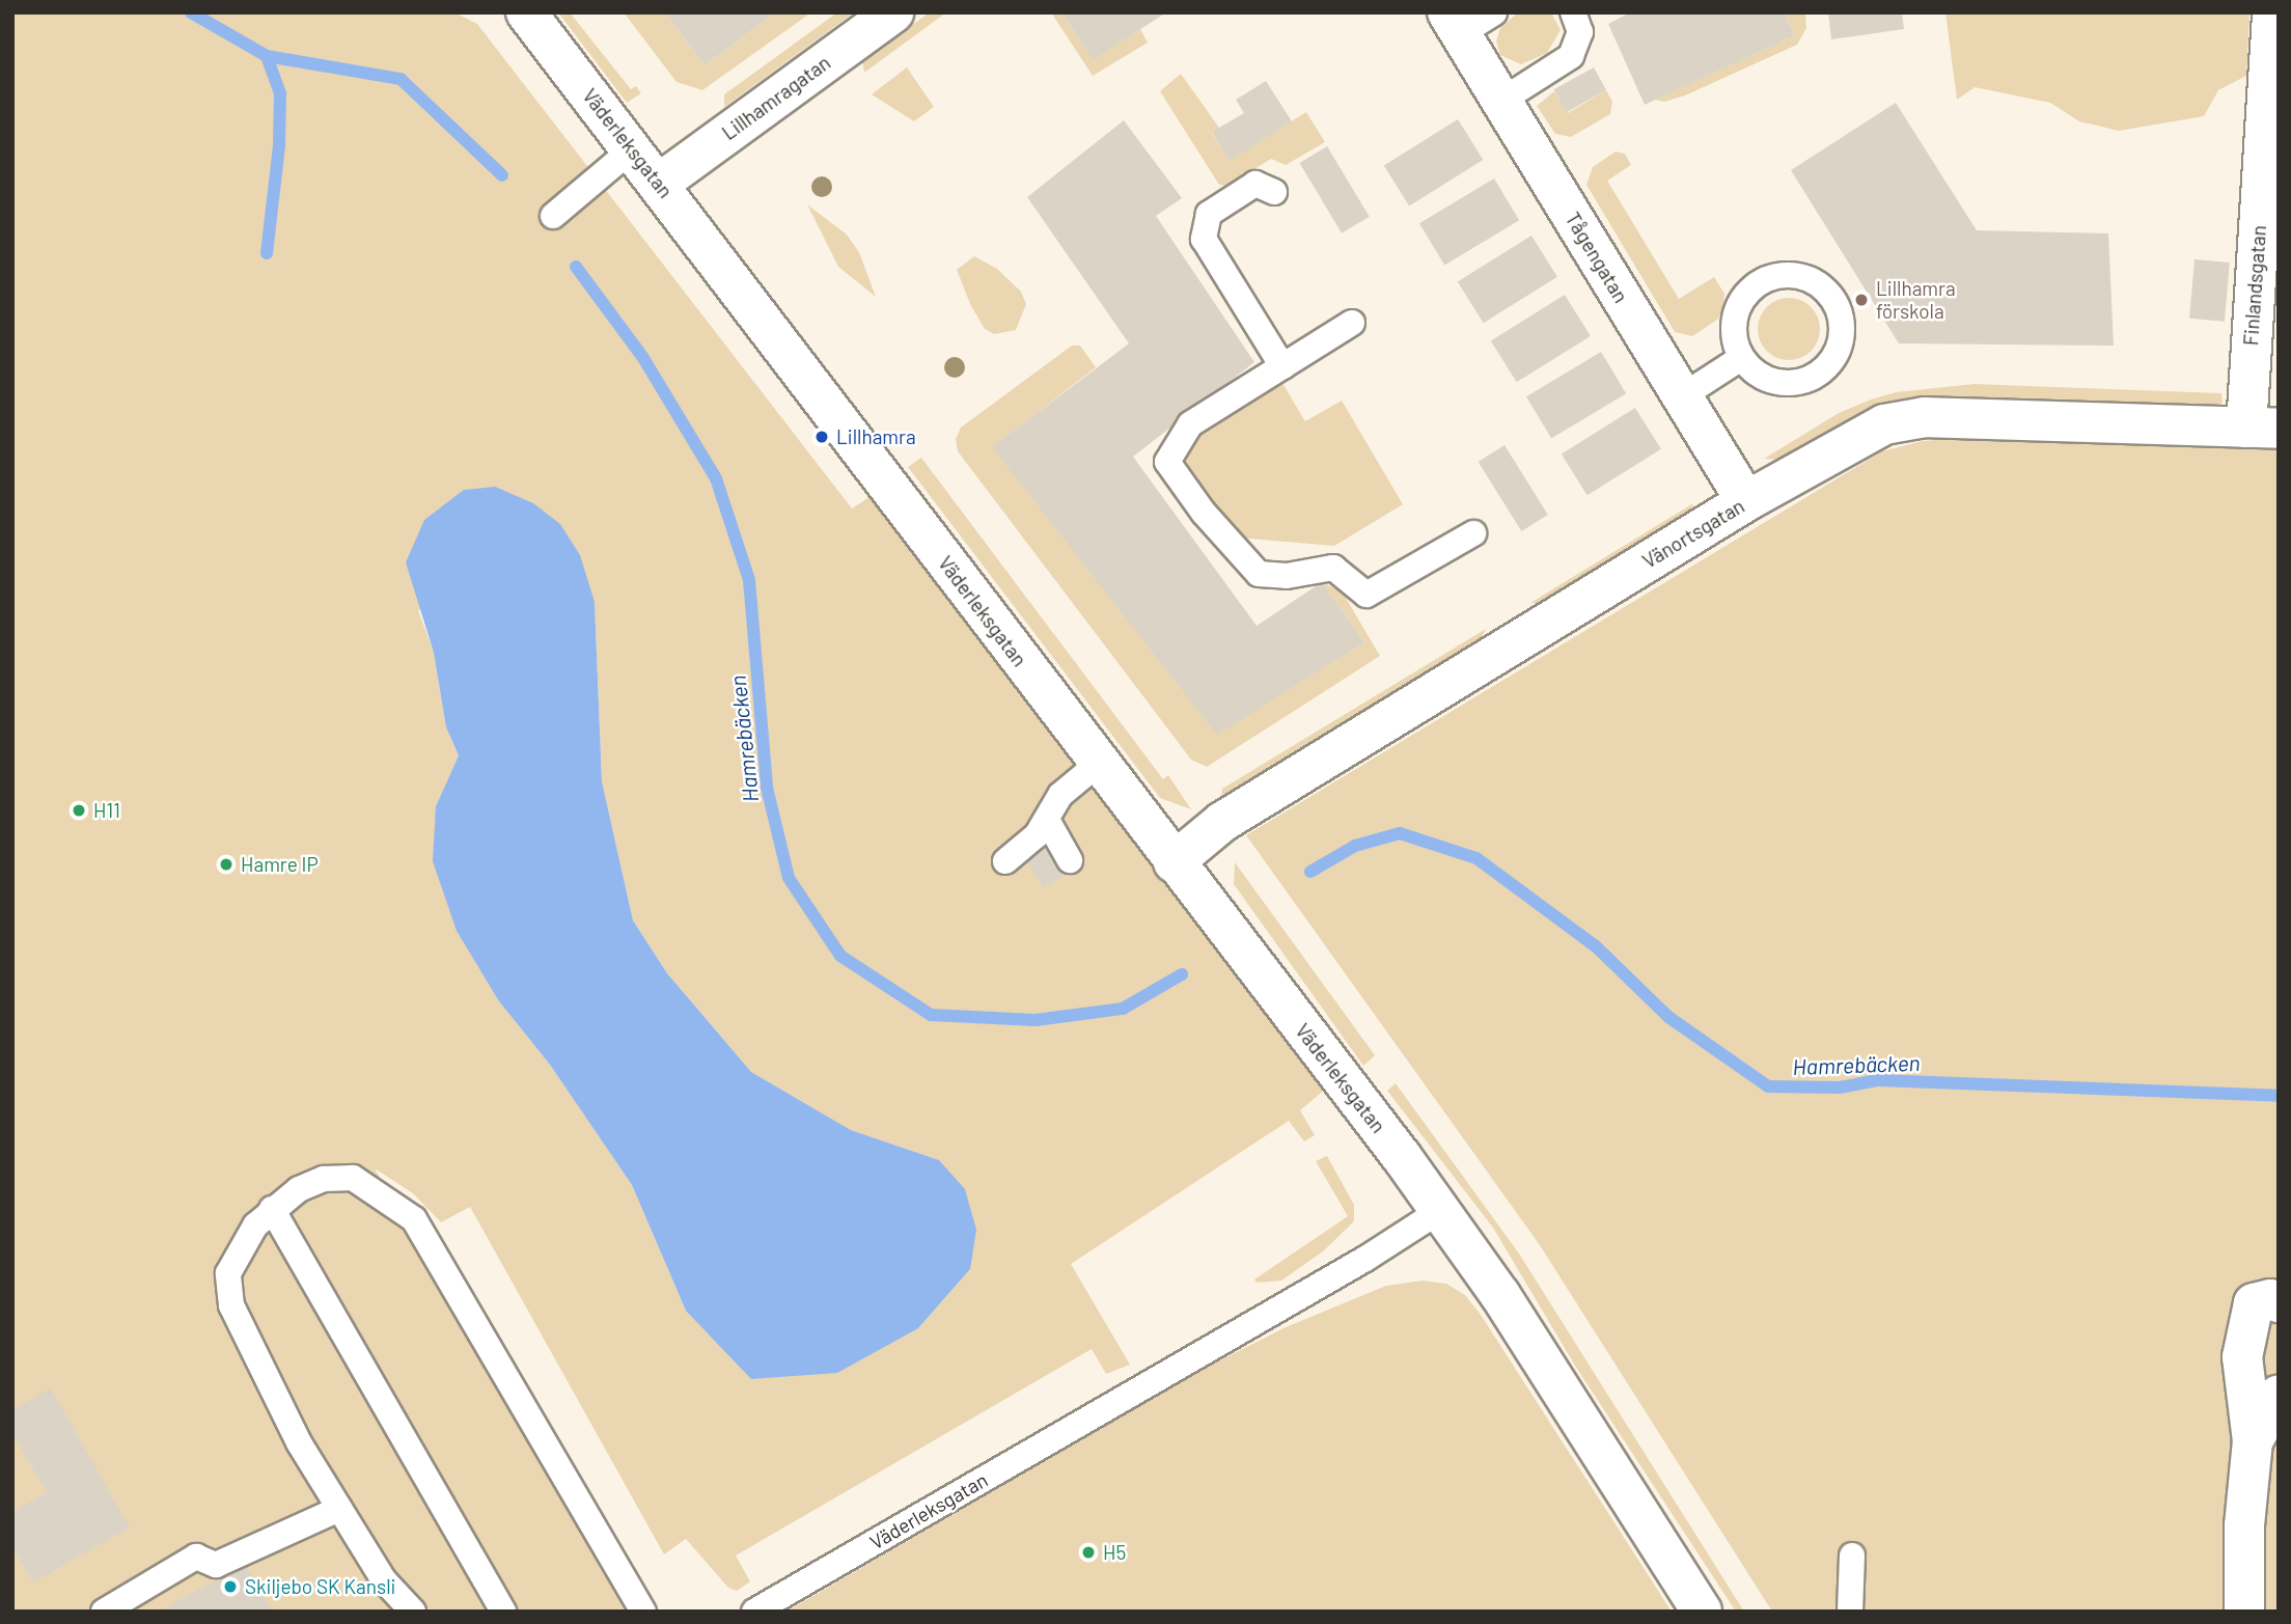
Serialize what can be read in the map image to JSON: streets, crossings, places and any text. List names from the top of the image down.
{
  "streets": {
    "street": [
      "Lillhamragatan",
      "Väderleksgatan",
      "Tågengatan",
      "Finlandsgatan",
      "Vänortsgatan"
    ]
  },
  "crossings": [
    ["Lillhamragatan", "Väderleksgatan"],
    ["Väderleksgatan", "Vänortsgatan"],
    ["Tågengatan", "Vänortsgatan"],
    ["Finlandsgatan", "Vänortsgatan"]
  ],
  "water": ["Hamrebäcken"],
  "places": [
    "Lillhamra förskola",
    "Lillhamra",
    "H11",
    "Hamre IP",
    "H5",
    "Skiljebo SK Kansli"
  ]
}
